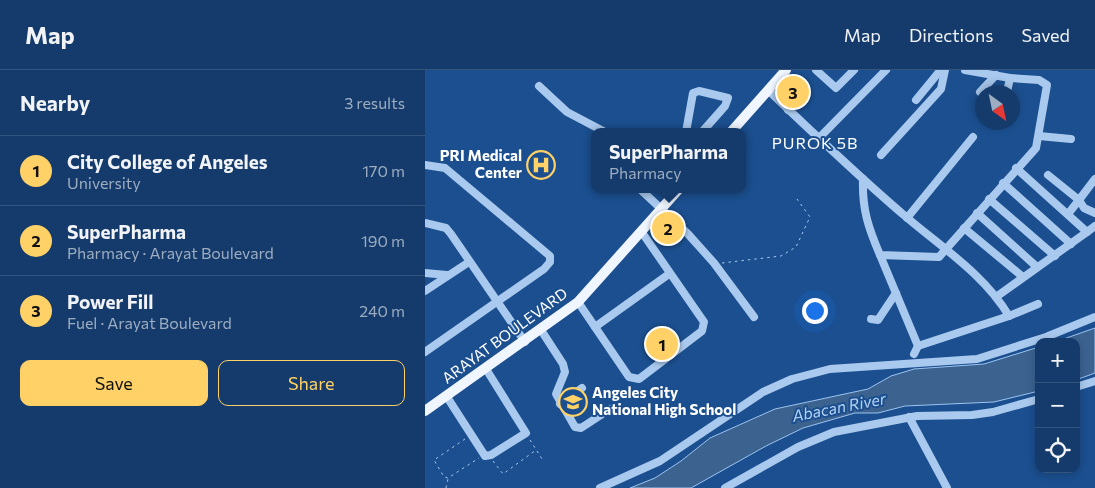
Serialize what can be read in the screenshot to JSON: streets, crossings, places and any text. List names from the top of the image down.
{
  "streets": {
    "main road": ["ARAYAT BOULEVARD"]
  },
  "districts": ["PUROK 5B"],
  "water": ["Abacan River"],
  "places": {
    "hospital": ["PRI Medical Center"],
    "school or university": ["Angeles City National High School"]
  },
  "north": "bottom right",
  "page": {
    "header": "Map",
    "nav": ["Map", "Directions", "Saved"],
    "heading": ["Nearby", "3 results"],
    "pins": ["3", "2", "1"],
    "popup": ["SuperPharma", "Pharmacy"],
    "list": [
      {
        "mark": "1",
        "name": "City College of Angeles",
        "note": "University",
        "value": "170 m"
      },
      {
        "mark": "2",
        "name": "SuperPharma",
        "note": "Pharmacy · Arayat Boulevard",
        "value": "190 m"
      },
      {
        "mark": "3",
        "name": "Power Fill",
        "note": "Fuel · Arayat Boulevard",
        "value": "240 m"
      }
    ],
    "map_buttons": ["+", "−"],
    "buttons": ["Save", "Share"]
  }
}
